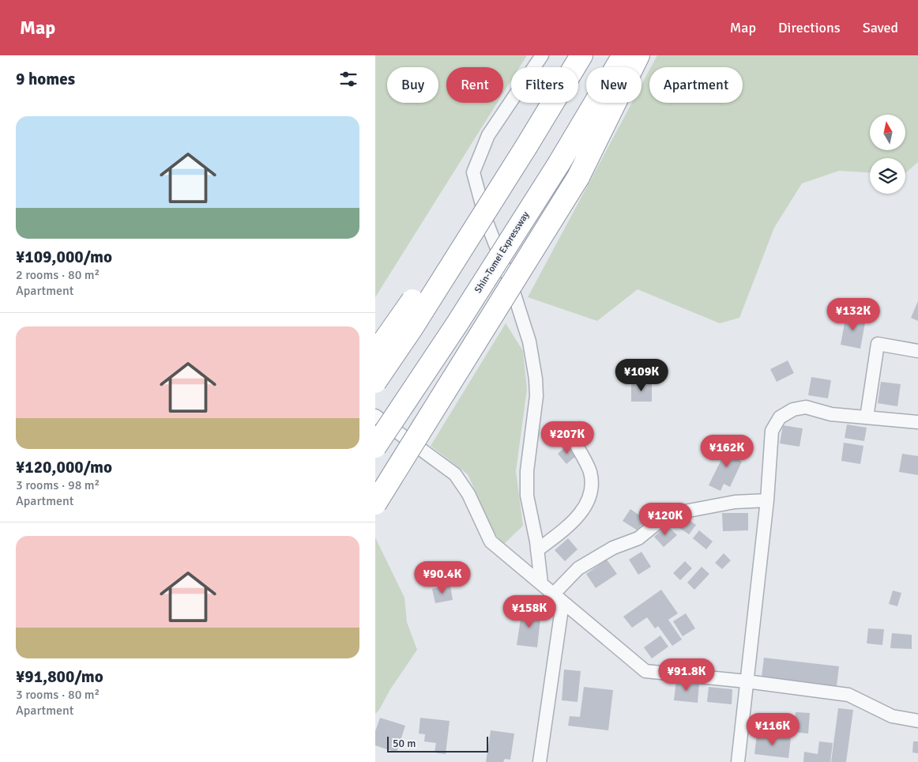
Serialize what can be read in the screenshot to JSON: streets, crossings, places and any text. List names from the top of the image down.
{
  "streets": {
    "highway": ["Shin-Tomei Expressway"]
  },
  "scale_bar": "50 m",
  "north": "top",
  "page": {
    "header": "Map",
    "nav": ["Map", "Directions", "Saved"],
    "heading": "9 homes",
    "chip": [
      "Buy",
      "Rent",
      "Filters",
      "New",
      "Apartment"
    ],
    "list": [
      {
        "name": "¥109,000/mo",
        "note": "2 rooms · 80 m² · Apartment"
      },
      {
        "name": "¥120,000/mo",
        "note": "3 rooms · 98 m² · Apartment"
      },
      {
        "name": "¥91,800/mo",
        "note": "3 rooms · 80 m² · Apartment"
      }
    ],
    "price": [
      "¥132K",
      "¥109K",
      "¥207K",
      "¥162K",
      "¥120K",
      "¥90.4K",
      "¥158K",
      "¥91.8K",
      "¥116K"
    ],
    "scale": "50 m"
  }
}
